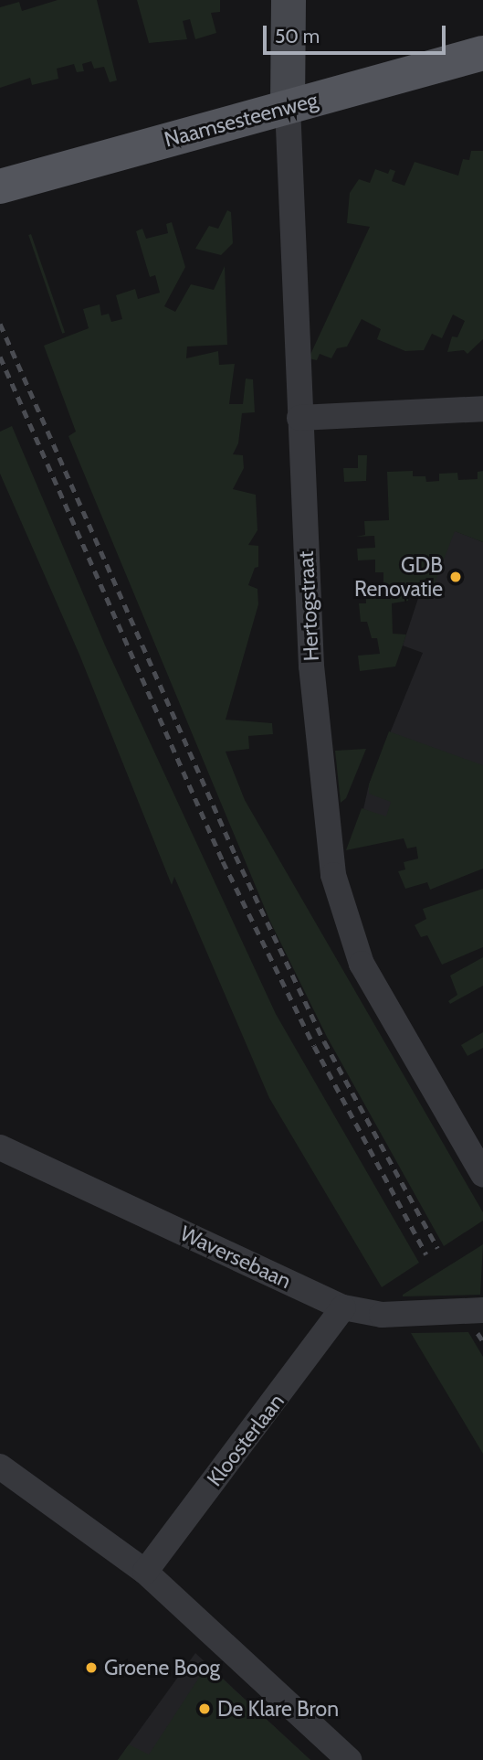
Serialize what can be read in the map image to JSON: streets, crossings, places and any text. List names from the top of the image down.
{
  "streets": {
    "main road": ["Naamsesteenweg"],
    "street": ["Hertogstraat", "Waversebaan", "Kloosterlaan"]
  },
  "crossings": [
    ["Naamsesteenweg", "Hertogstraat"],
    ["Waversebaan", "Kloosterlaan"]
  ],
  "places": ["GDB Renovatie", "Groene Boog", "De Klare Bron"],
  "scale_bar": "50 m"
}
